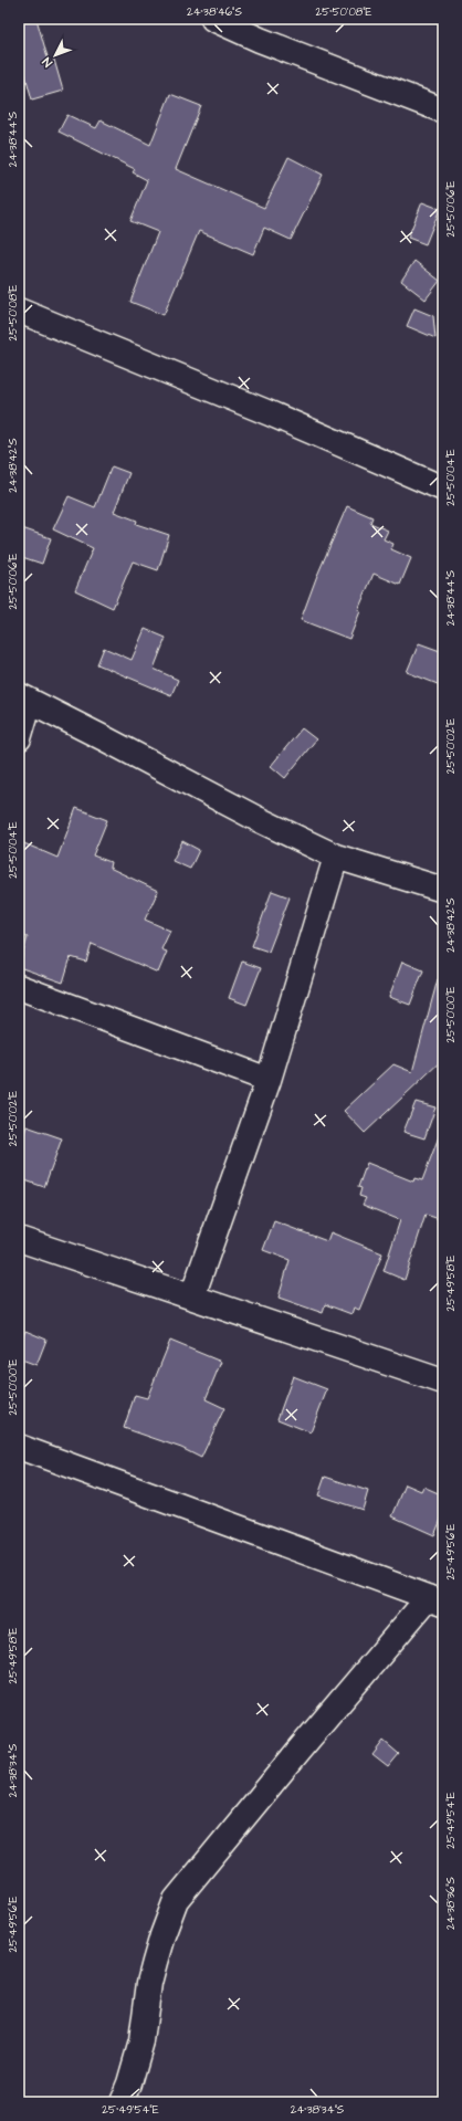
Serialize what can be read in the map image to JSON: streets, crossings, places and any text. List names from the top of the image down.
{
  "north": "bottom left",
  "coordinates": [
    "24°38'46\"S",
    "25°50'08\"E",
    "24°38'44\"S",
    "25°50'06\"E",
    "24°38'42\"S",
    "25°50'04\"E",
    "25°50'02\"E",
    "25°50'00\"E",
    "25°49'58\"E",
    "25°49'56\"E",
    "24°38'34\"S",
    "25°49'54\"E",
    "24°38'36\"S"
  ]
}
